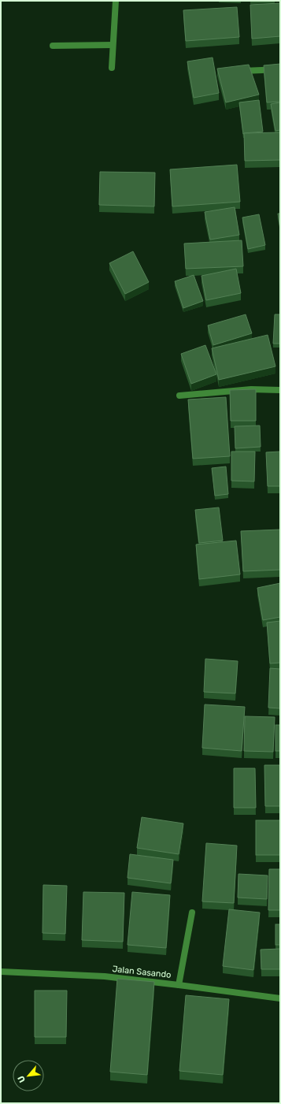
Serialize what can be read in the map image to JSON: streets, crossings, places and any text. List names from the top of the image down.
{
  "streets": {
    "street": ["Jalan Sasando"]
  },
  "north": "bottom left"
}
